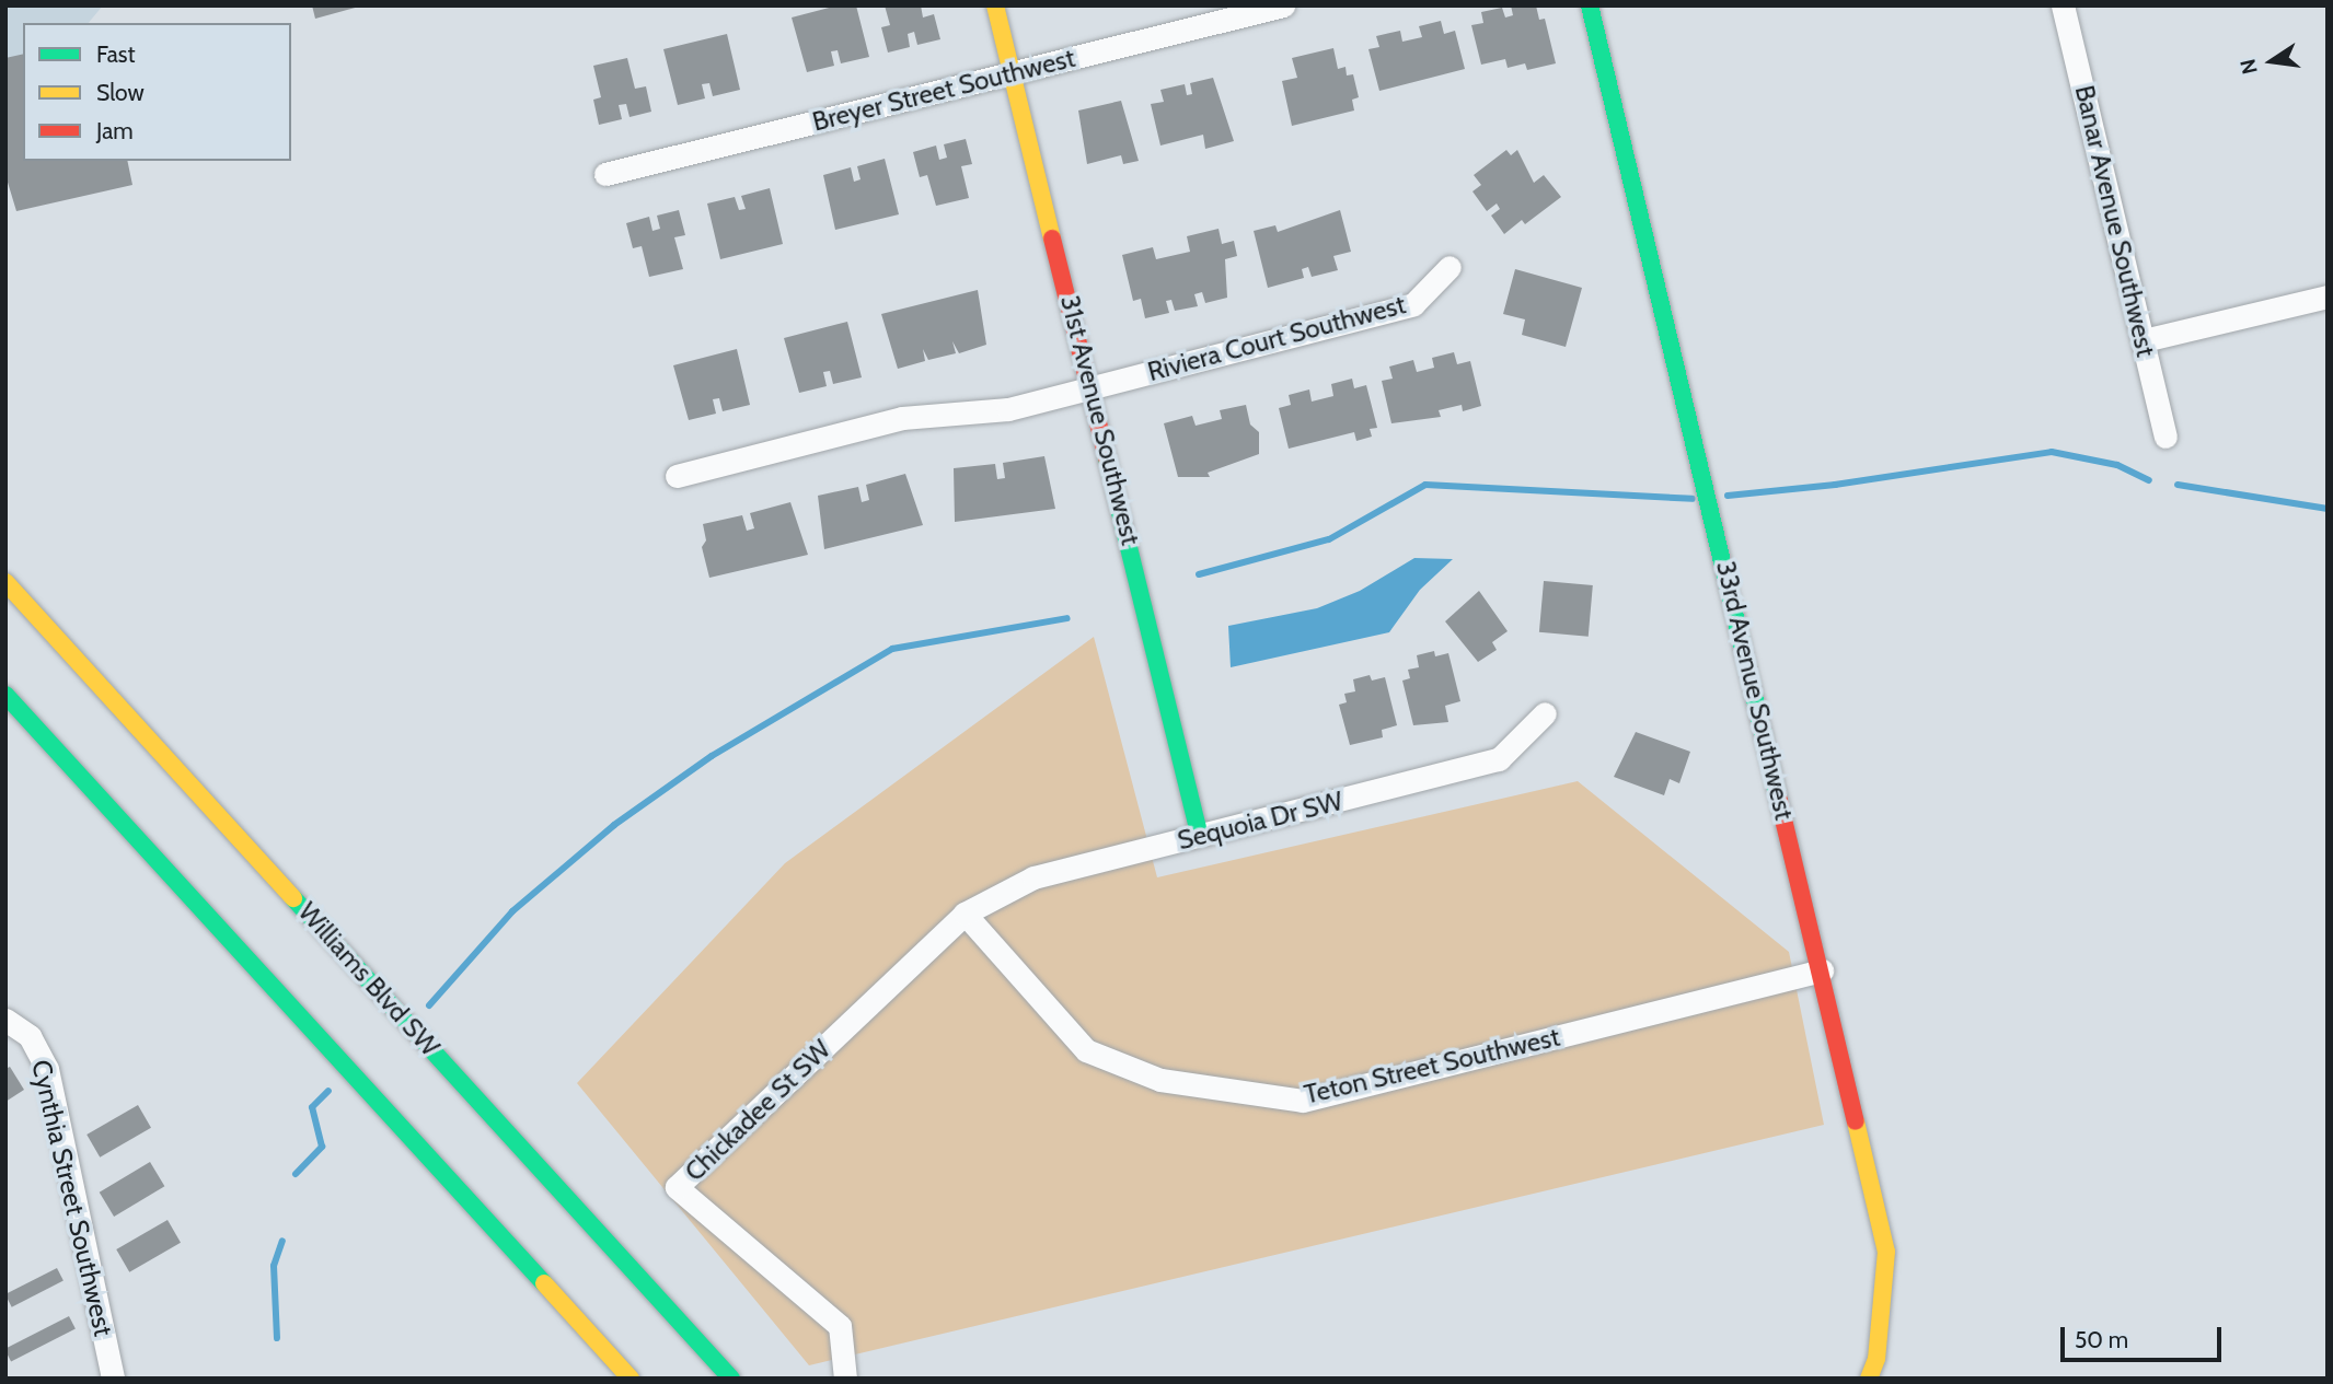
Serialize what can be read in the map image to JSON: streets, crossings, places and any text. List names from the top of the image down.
{
  "streets": {
    "street": [
      "Breyer Street Southwest",
      "Banar Avenue Southwest",
      "Riviera Court Southwest",
      "31st Avenue Southwest",
      "33rd Avenue Southwest",
      "Sequoia Dr SW",
      "Williams Blvd SW",
      "Teton Street Southwest",
      "Chickadee St SW",
      "Cynthia Street Southwest"
    ]
  },
  "crossings": [
    ["Breyer Street Southwest", "31st Avenue Southwest"],
    ["Riviera Court Southwest", "31st Avenue Southwest"],
    ["31st Avenue Southwest", "Sequoia Dr SW"],
    ["33rd Avenue Southwest", "Teton Street Southwest"],
    ["Sequoia Dr SW", "Teton Street Southwest"],
    ["Sequoia Dr SW", "Chickadee St SW"],
    ["Teton Street Southwest", "Chickadee St SW"]
  ],
  "legend": ["Fast", "Slow", "Jam"],
  "scale_bar": "50 m",
  "north": "left"
}
